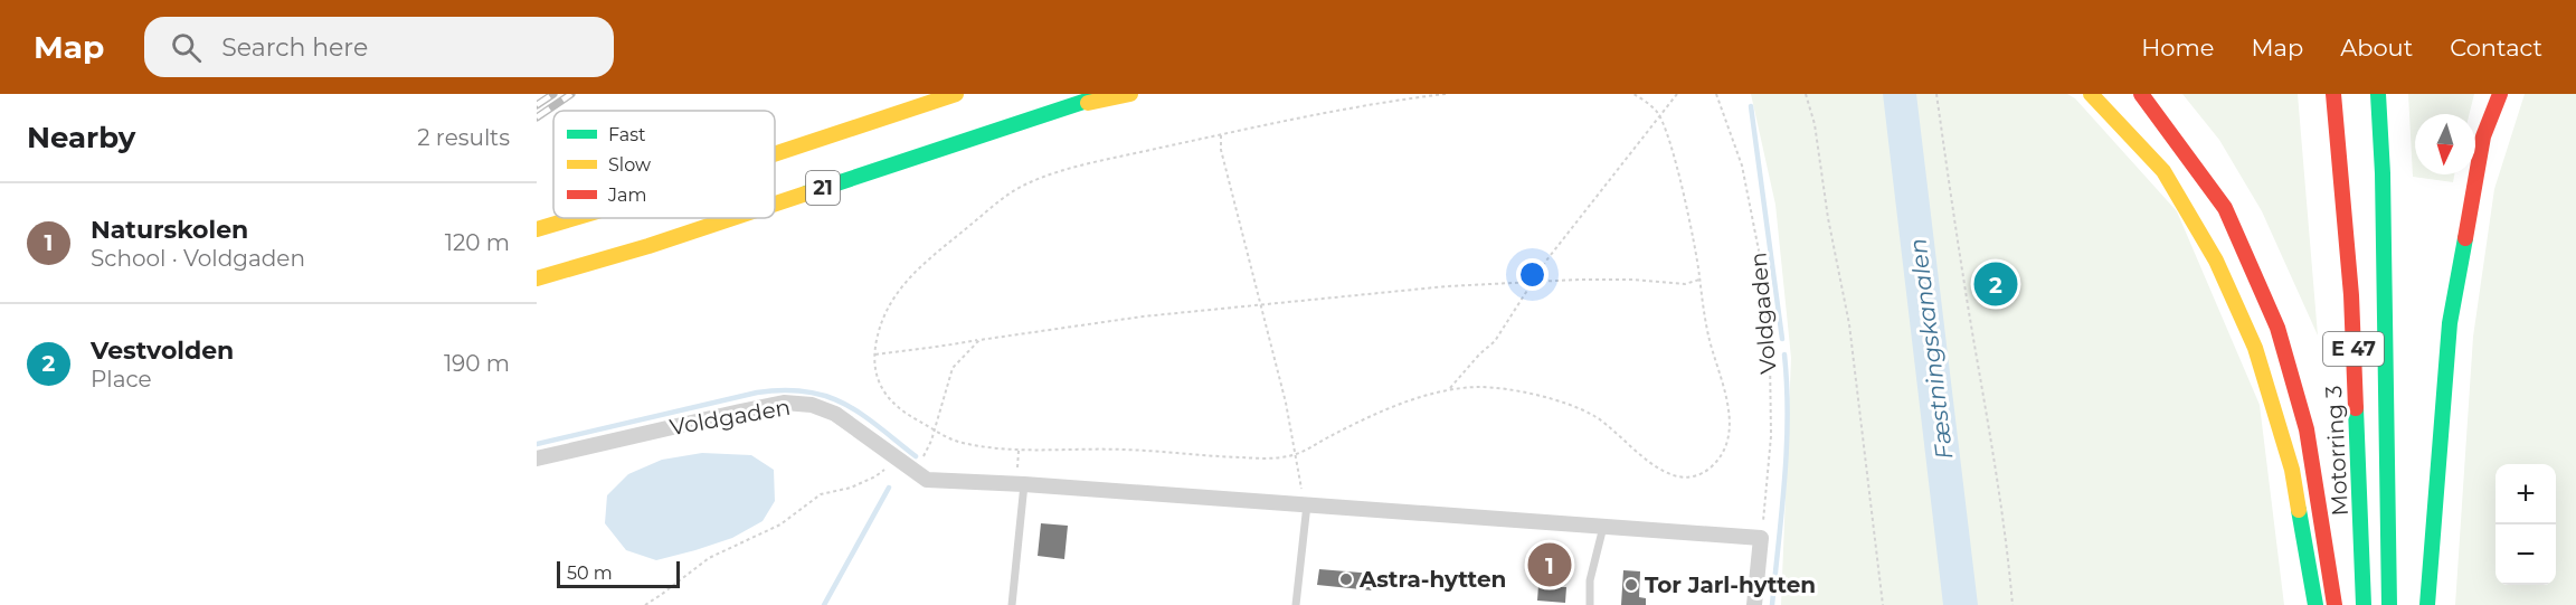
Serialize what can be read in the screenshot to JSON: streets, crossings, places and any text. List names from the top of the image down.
{
  "streets": {
    "highway": ["21", "E 47", "Motorring 3"],
    "street": ["Voldgaden"]
  },
  "water": ["Fæstningskanalen"],
  "places": ["Astra-hytten", "Tor Jarl-hytten"],
  "legend": ["Fast", "Slow", "Jam"],
  "scale_bar": "50 m",
  "north": "bottom",
  "page": {
    "header": "Map",
    "search": "Search here",
    "nav": [
      "Home",
      "Map",
      "About",
      "Contact"
    ],
    "heading": ["Nearby", "2 results"],
    "list": [
      {
        "mark": "1",
        "name": "Naturskolen",
        "note": "School · Voldgaden",
        "value": "120 m"
      },
      {
        "mark": "2",
        "name": "Vestvolden",
        "note": "Place",
        "value": "190 m"
      }
    ],
    "pins": ["2", "1"],
    "map_buttons": ["+", "−"],
    "scale": "50 m"
  }
}
